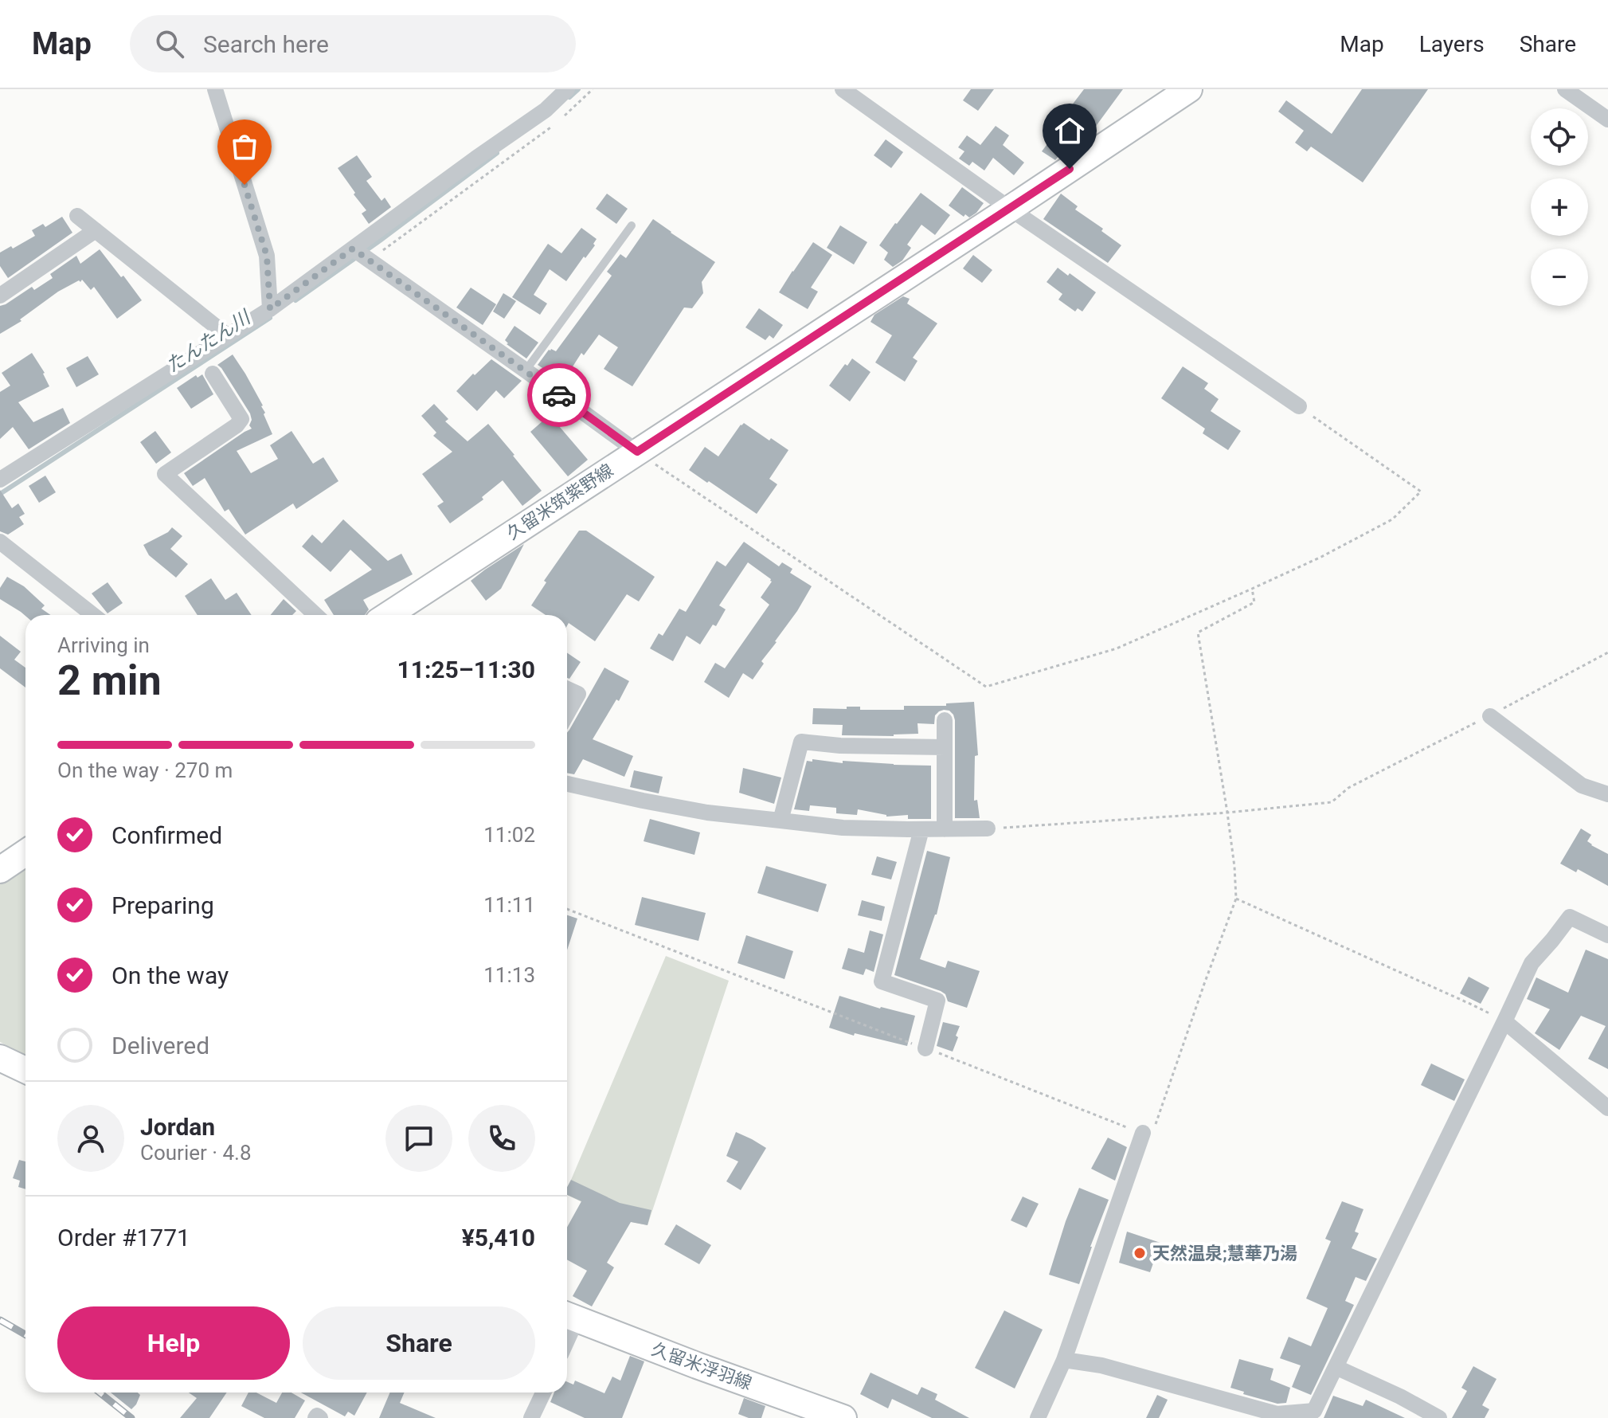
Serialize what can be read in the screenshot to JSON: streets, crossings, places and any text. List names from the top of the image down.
{
  "streets": {
    "main road": ["久留米筑紫野線", "久留米浮羽線"]
  },
  "water": ["たんたん川"],
  "places": ["天然温泉;慧華乃湯"],
  "page": {
    "header": "Map",
    "search": "Search here",
    "nav": ["Map", "Layers", "Share"],
    "map_buttons": ["+", "−"],
    "heading": ["2 min", "Arriving in", "11:25–11:30"],
    "panel": [
      "Jordan",
      "Courier · 4.8",
      "Order #1771",
      "¥5,410"
    ],
    "bar": "On the way · 270 m",
    "list": [
      ["Confirmed", "11:02"],
      ["Preparing", "11:11"],
      ["On the way", "11:13"],
      "Delivered"
    ],
    "buttons": ["Help", "Share"]
  }
}
